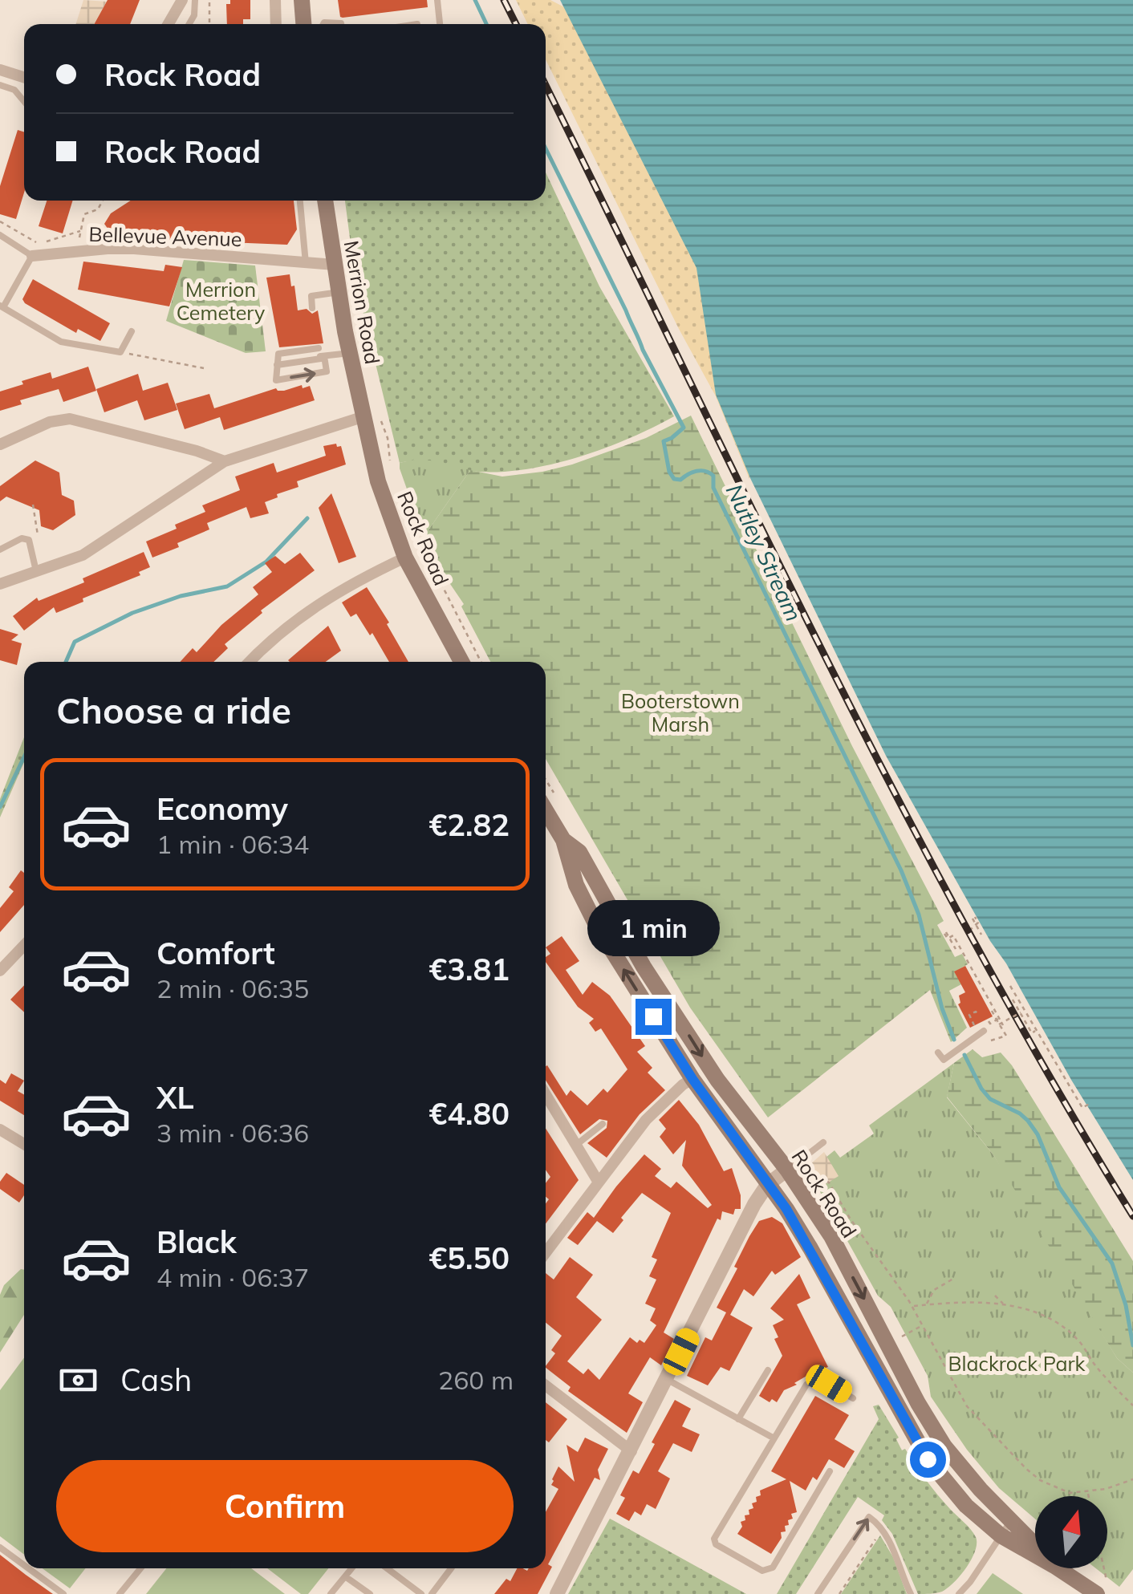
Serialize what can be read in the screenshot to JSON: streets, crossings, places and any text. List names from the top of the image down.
{
  "streets": {
    "main road": ["Merrion Road", "Rock Road"],
    "street": ["Bellevue Avenue"]
  },
  "crossings": [
    ["Bellevue Avenue", "Merrion Road"],
    ["Merrion Road", "Rock Road"]
  ],
  "water": ["Nutley Stream"],
  "parks": ["Merrion Cemetery", "Booterstown Marsh", "Blackrock Park"],
  "north": "top",
  "page": {
    "banner": ["Rock Road", "Rock Road"],
    "heading": "Choose a ride",
    "list": [
      {
        "name": "Economy",
        "note": "1 min · 06:34",
        "value": "€2.82"
      },
      {
        "name": "Comfort",
        "note": "2 min · 06:35",
        "value": "€3.81"
      },
      {
        "name": "XL",
        "note": "3 min · 06:36",
        "value": "€4.80"
      },
      {
        "name": "Black",
        "note": "4 min · 06:37",
        "value": "€5.50"
      }
    ],
    "bubble": "1 min",
    "pay": ["Cash", "260 m"],
    "buttons": "Confirm"
  }
}
